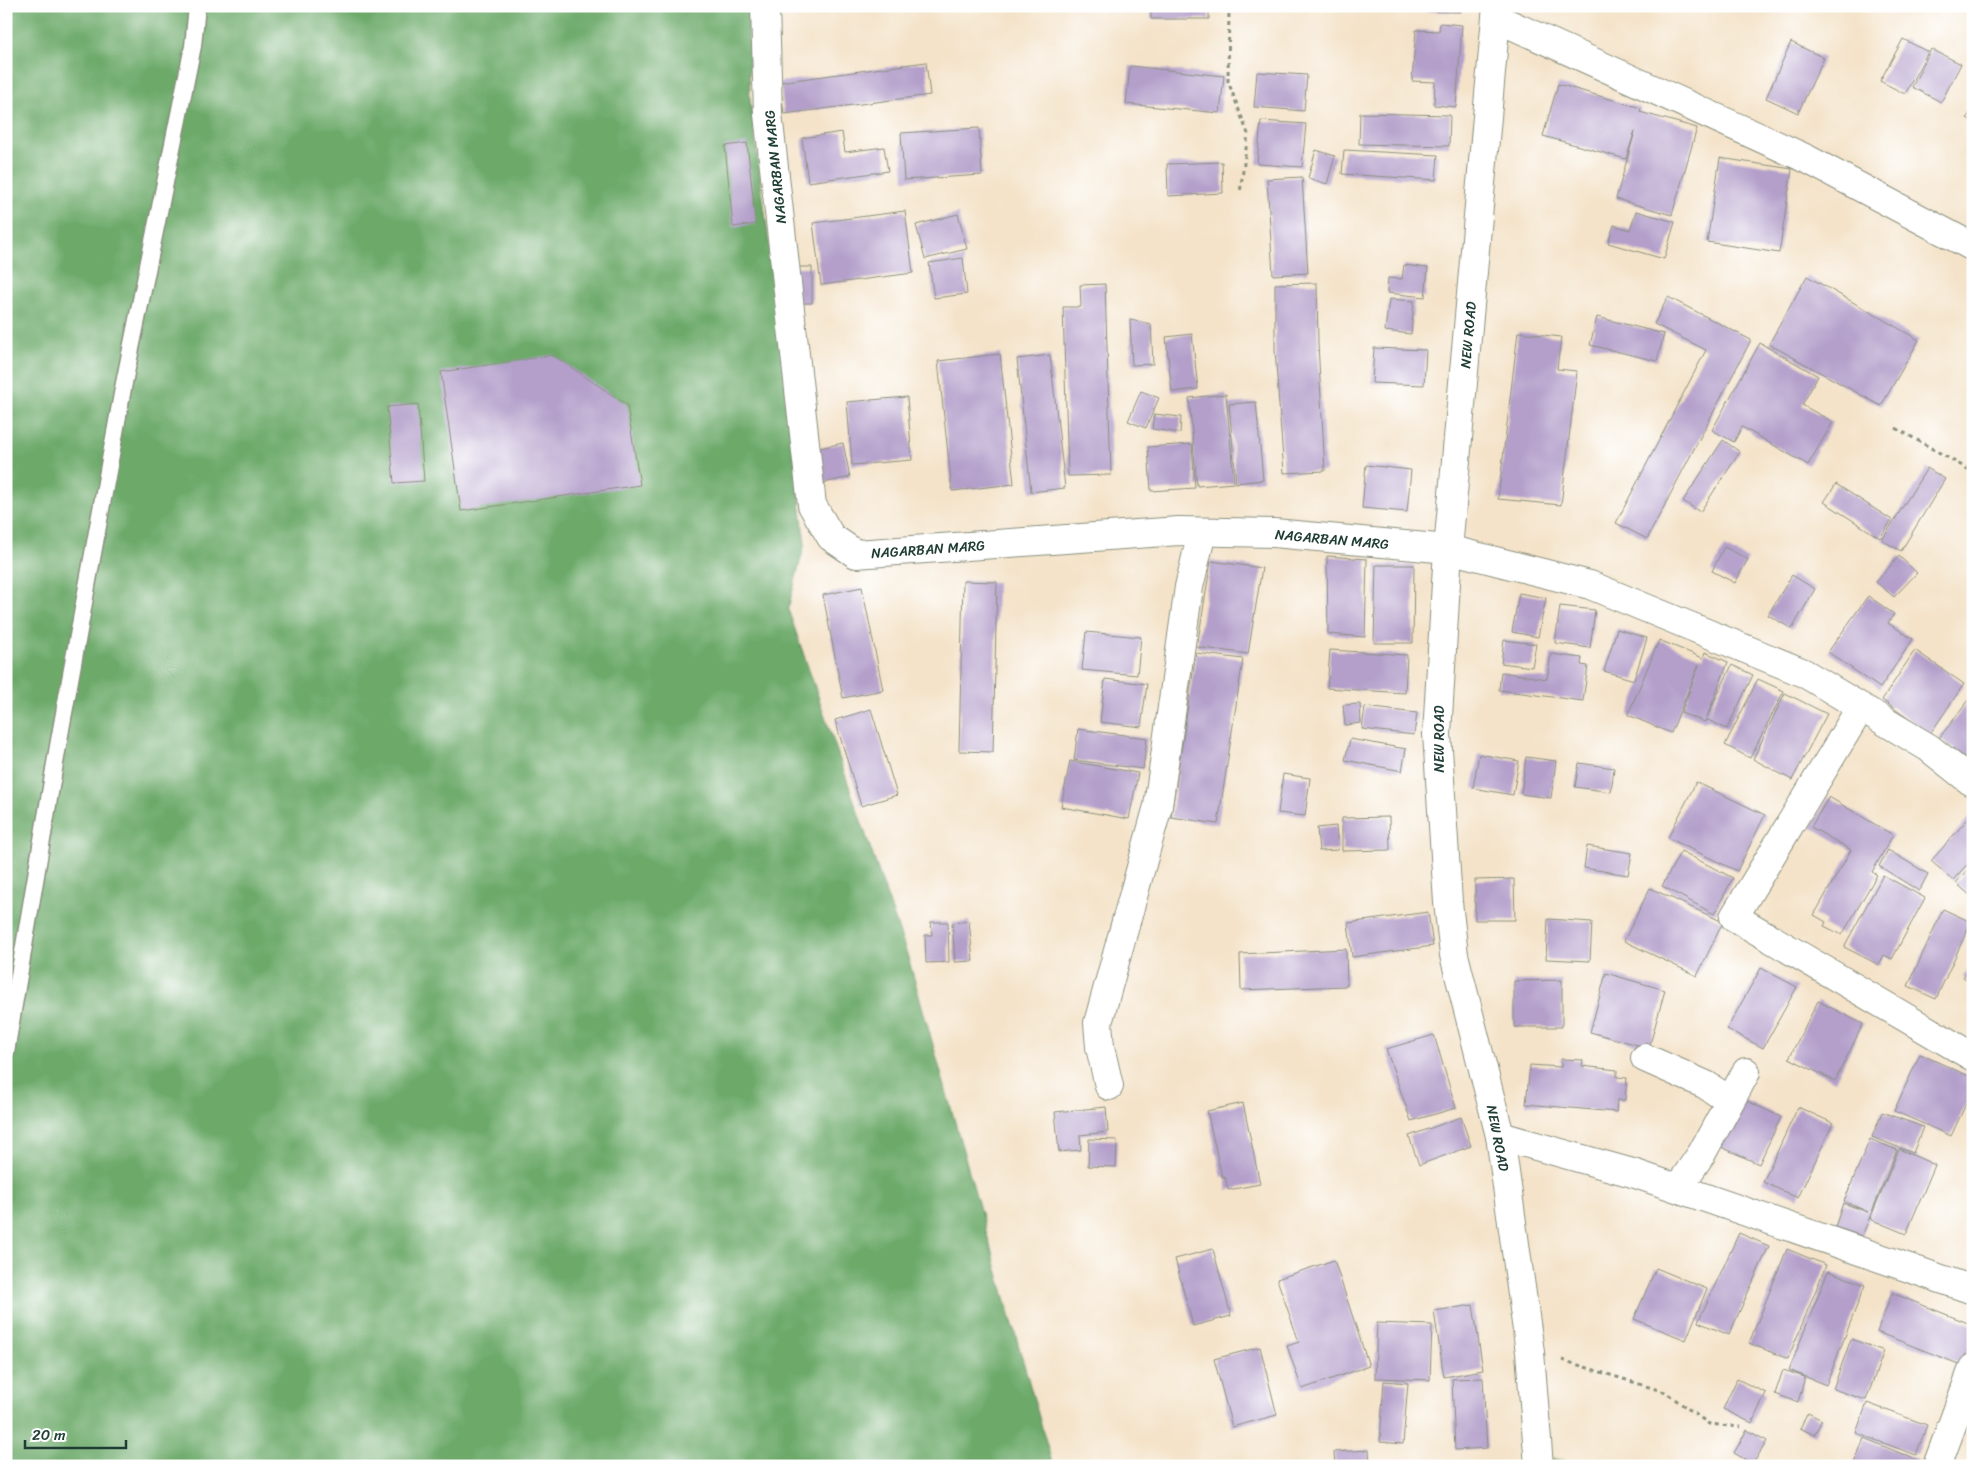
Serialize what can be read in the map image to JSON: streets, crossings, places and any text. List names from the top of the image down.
{
  "streets": {
    "street": ["NAGARBAN MARG", "NEW ROAD"]
  },
  "crossings": [
    ["NAGARBAN MARG", "NEW ROAD"]
  ],
  "scale_bar": "20 m"
}
